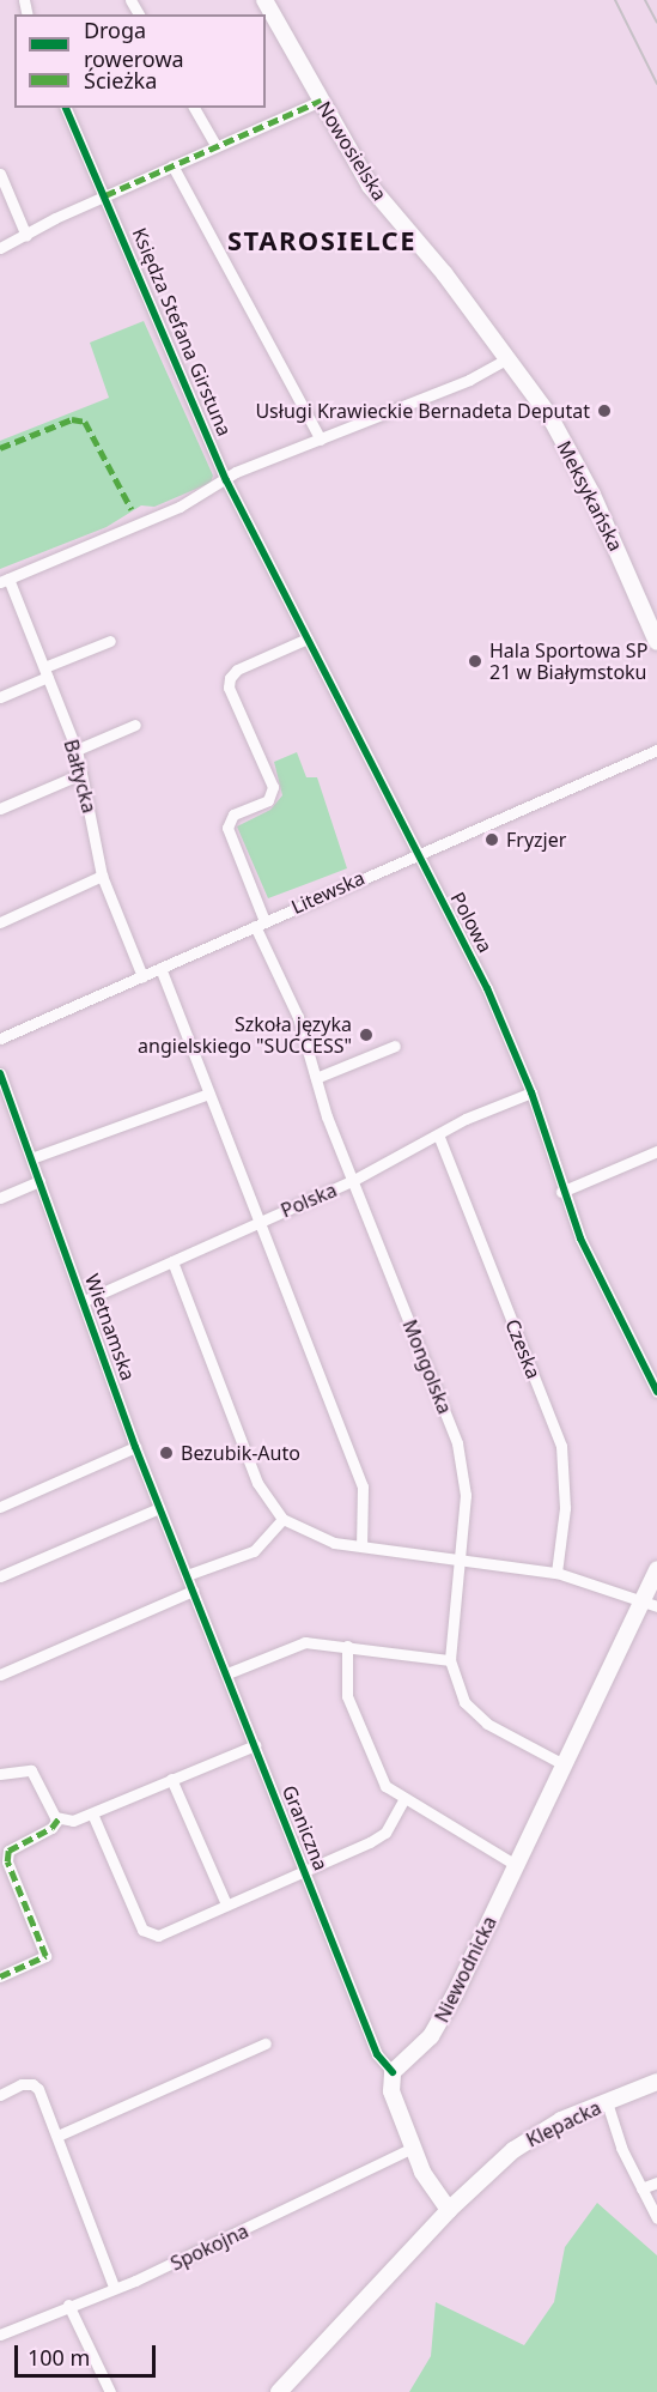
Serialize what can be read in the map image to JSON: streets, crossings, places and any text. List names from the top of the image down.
{
  "streets": {
    "street": [
      "Nowosielska",
      "Księdza Stefana Girstuna",
      "Meksykańska",
      "Bałtycka",
      "Litewska",
      "Polowa",
      "Polska",
      "Wietnamska",
      "Czeska",
      "Mongolska",
      "Graniczna",
      "Niewodnicka",
      "Klepacka",
      "Spokojna"
    ]
  },
  "crossings": [
    ["Nowosielska", "Meksykańska"],
    ["Księdza Stefana Girstuna", "Polowa"],
    ["Bałtycka", "Litewska"],
    ["Litewska", "Polowa"],
    ["Litewska", "Mongolska"],
    ["Polowa", "Polska"],
    ["Polowa", "Mongolska"],
    ["Polska", "Wietnamska"],
    ["Polska", "Czeska"],
    ["Polska", "Mongolska"],
    ["Wietnamska", "Graniczna"],
    ["Graniczna", "Niewodnicka"]
  ],
  "districts": ["STAROSIELCE"],
  "places": [
    "Usługi Krawieckie Bernadeta Deputat",
    "Hala Sportowa SP 21 w Białymstoku",
    "Fryzjer",
    "Szkoła języka angielskiego \"SUCCESS\"",
    "Bezubik-Auto"
  ],
  "legend": ["Droga rowerowa", "Ścieżka"],
  "scale_bar": "100 m"
}
